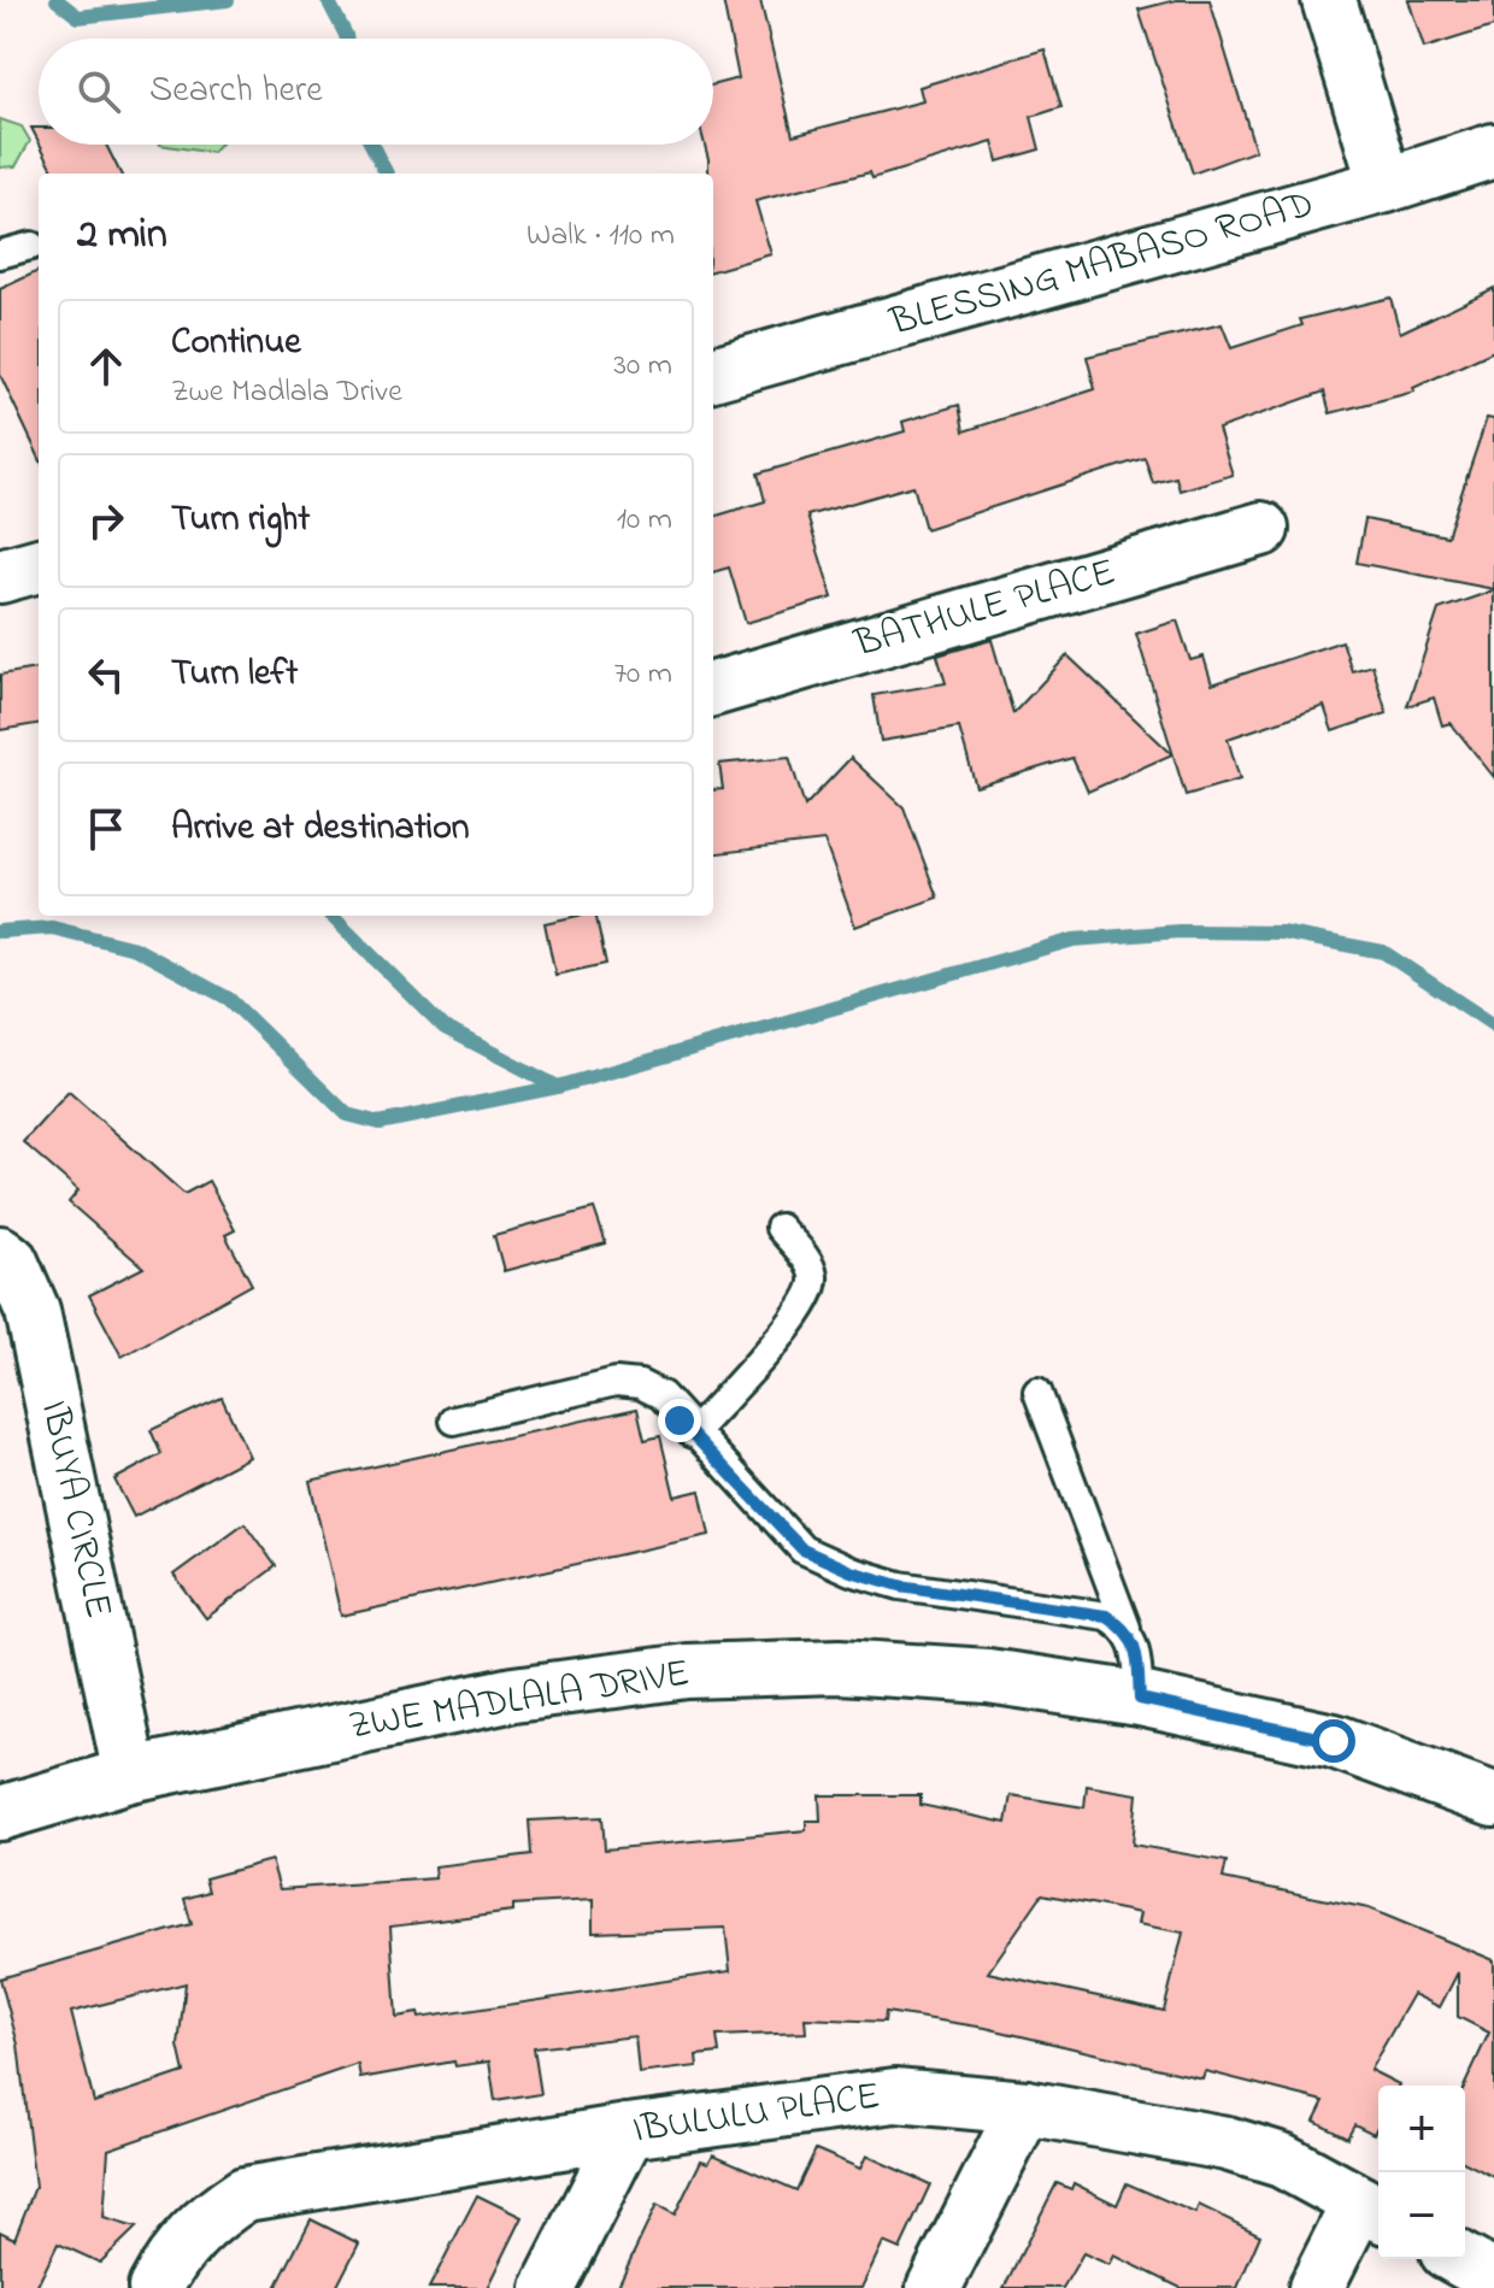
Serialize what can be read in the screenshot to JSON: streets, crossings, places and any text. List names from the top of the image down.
{
  "streets": {
    "street": [
      "BLESSING MABASO ROAD",
      "BATHULE PLACE",
      "IBUYA CIRCLE",
      "ZWE MADLALA DRIVE",
      "IBULULU PLACE"
    ]
  },
  "crossings": [
    ["IBUYA CIRCLE", "ZWE MADLALA DRIVE"]
  ],
  "page": {
    "search": "Search here",
    "heading": ["2 min", "Walk · 110 m"],
    "list": [
      ["Continue", "Zwe Madlala Drive", "30 m"],
      ["Turn right", "10 m"],
      ["Turn left", "70 m"],
      "Arrive at destination"
    ],
    "map_buttons": ["+", "−"]
  }
}
